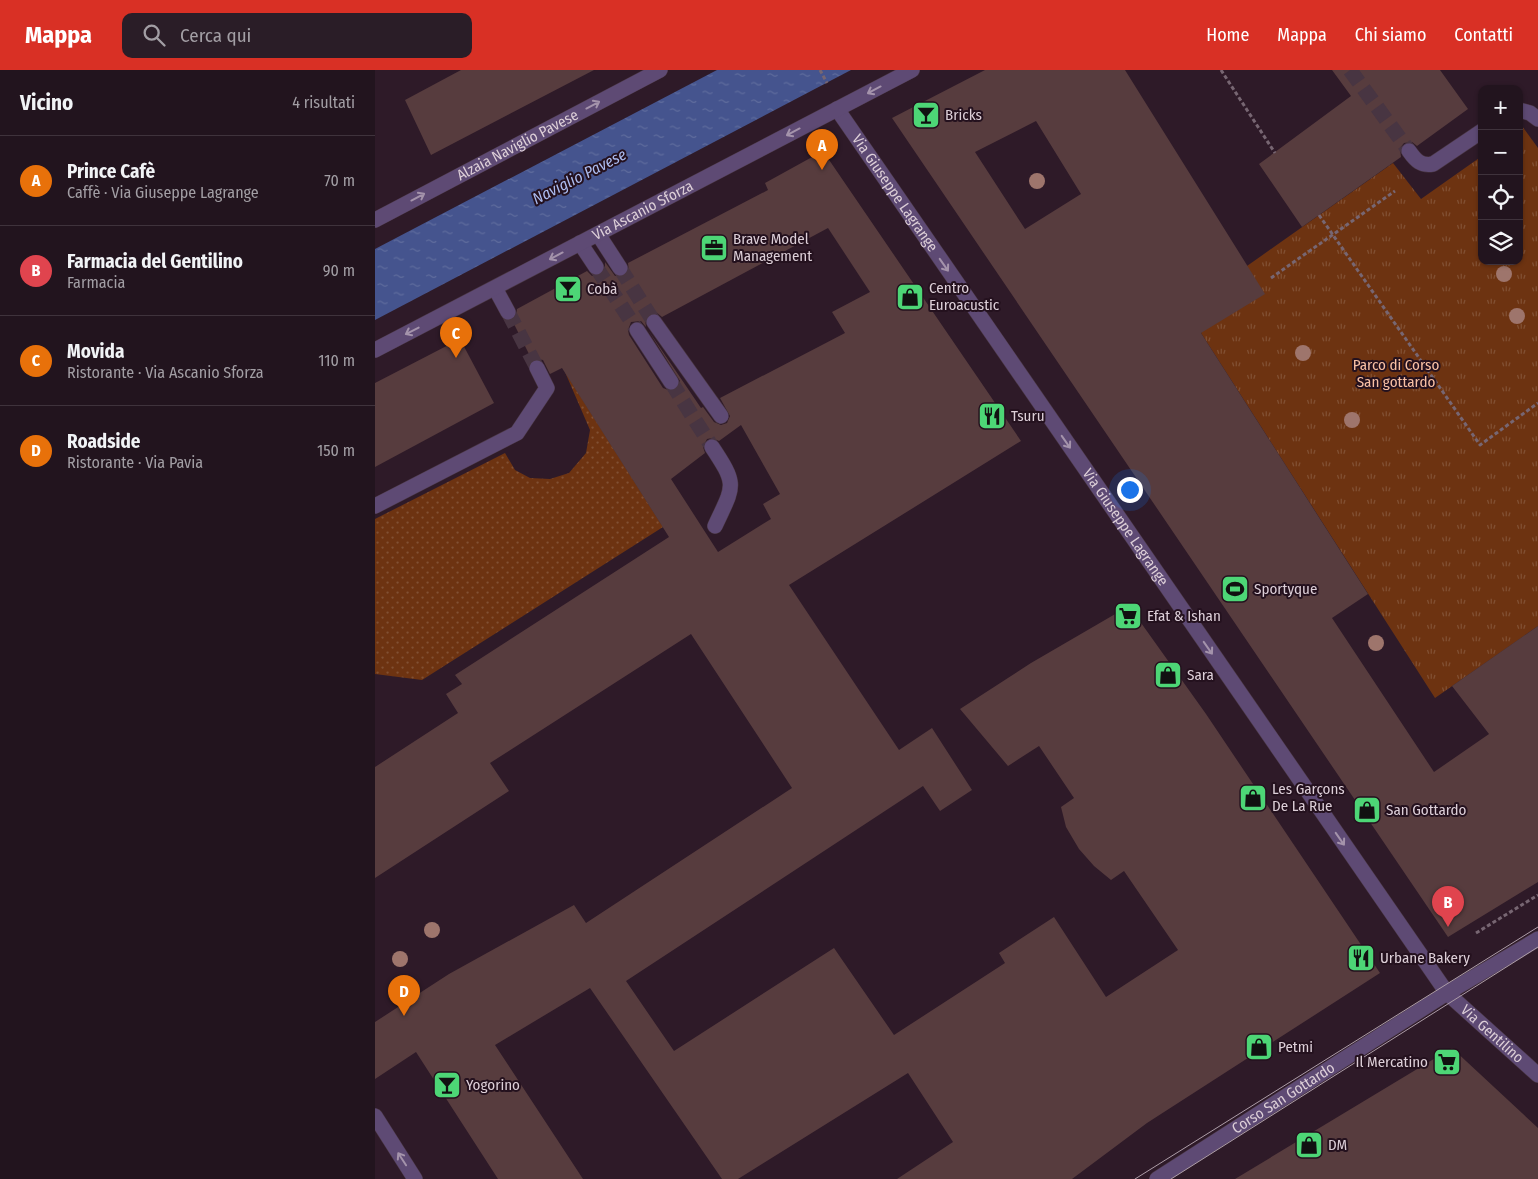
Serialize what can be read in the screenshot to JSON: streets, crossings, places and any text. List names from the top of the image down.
{
  "streets": {
    "street": [
      "Alzaia Naviglio Pavese",
      "Via Giuseppe Lagrange",
      "Via Ascanio Sforza",
      "Via Gentilino",
      "Corso San Gottardo"
    ]
  },
  "crossings": [
    ["Via Giuseppe Lagrange", "Via Ascanio Sforza"],
    ["Via Giuseppe Lagrange", "Via Gentilino"],
    ["Via Giuseppe Lagrange", "Corso San Gottardo"],
    ["Via Gentilino", "Corso San Gottardo"]
  ],
  "one_way": ["Alzaia Naviglio Pavese", "Via Giuseppe Lagrange", "Via Ascanio Sforza"],
  "water": ["Naviglio Pavese"],
  "parks": ["Parco di Corso San gottardo"],
  "places": {
    "bar": ["Bricks", "Cobà", "Yogorino"],
    "office": ["Brave Model Management"],
    "shop": [
      "Centro Euroacustic",
      "Sara",
      "Les Garçons De La Rue",
      "San Gottardo",
      "Petmi",
      "DM"
    ],
    "restaurant": ["Tsuru", "Urbane Bakery"],
    "sports": ["Sportyque"],
    "supermarket": ["Efat & Ishan", "Il Mercatino"]
  },
  "page": {
    "header": "Mappa",
    "search": "Cerca qui",
    "nav": [
      "Home",
      "Mappa",
      "Chi siamo",
      "Contatti"
    ],
    "heading": ["Vicino", "4 risultati"],
    "map_buttons": ["+", "−"],
    "pins": [
      "A",
      "C",
      "B",
      "D"
    ],
    "list": [
      {
        "mark": "A",
        "name": "Prince Cafè",
        "note": "Caffè · Via Giuseppe Lagrange",
        "value": "70 m"
      },
      {
        "mark": "B",
        "name": "Farmacia del Gentilino",
        "note": "Farmacia",
        "value": "90 m"
      },
      {
        "mark": "C",
        "name": "Movida",
        "note": "Ristorante · Via Ascanio Sforza",
        "value": "110 m"
      },
      {
        "mark": "D",
        "name": "Roadside",
        "note": "Ristorante · Via Pavia",
        "value": "150 m"
      }
    ]
  }
}
